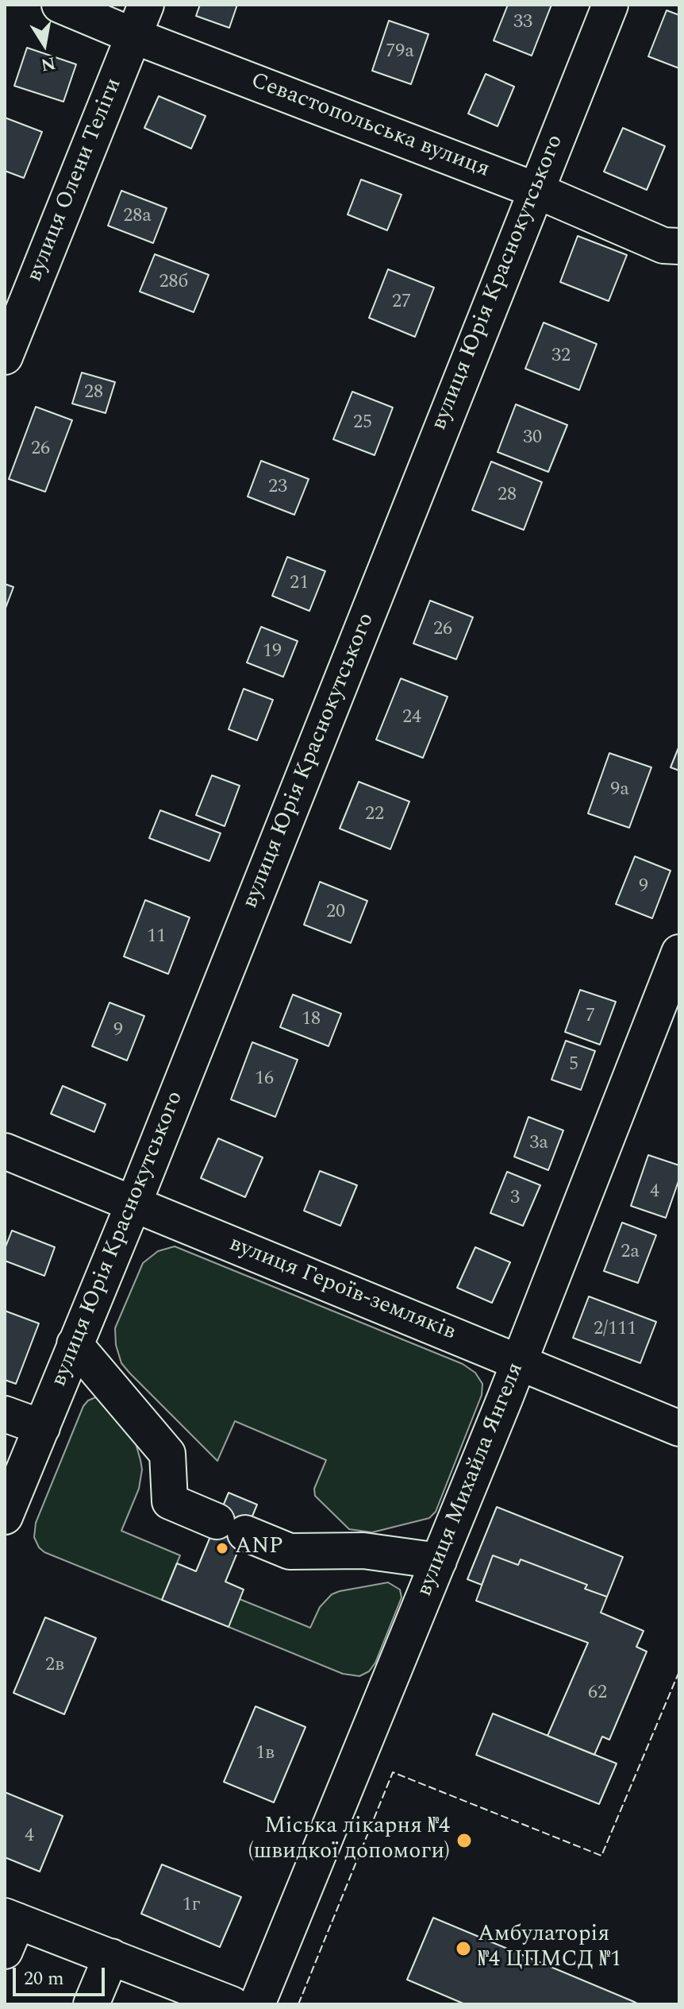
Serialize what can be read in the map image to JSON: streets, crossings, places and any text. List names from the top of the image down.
{
  "streets": {
    "street": [
      "Севастопольська вулиця",
      "вулиця Олени Теліги",
      "вулиця Юрія Краснокутського",
      "вулиця Героїв-земляків",
      "вулиця Михайла Янгеля"
    ]
  },
  "crossings": [
    ["Севастопольська вулиця", "вулиця Олени Теліги"],
    ["Севастопольська вулиця", "вулиця Юрія Краснокутського"],
    ["вулиця Юрія Краснокутського", "вулиця Героїв-земляків"],
    ["вулиця Героїв-земляків", "вулиця Михайла Янгеля"]
  ],
  "places": ["ANP", "Міська лікарня №4 (швидкої допомоги)", "Амбулаторія №4 ЦПМСД №1"],
  "house_numbers": [
    "33",
    "79а",
    "28а",
    "28б",
    "27",
    "32",
    "28",
    "25",
    "30",
    "26",
    "23",
    "28",
    "21",
    "26",
    "19",
    "24",
    "9а",
    "22",
    "9",
    "20",
    "11",
    "7",
    "18",
    "9",
    "5",
    "16",
    "3а",
    "4",
    "3",
    "2а",
    "2/111",
    "2в",
    "62",
    "1в",
    "4",
    "1г"
  ],
  "scale_bar": "20 m",
  "north": "bottom"
}
